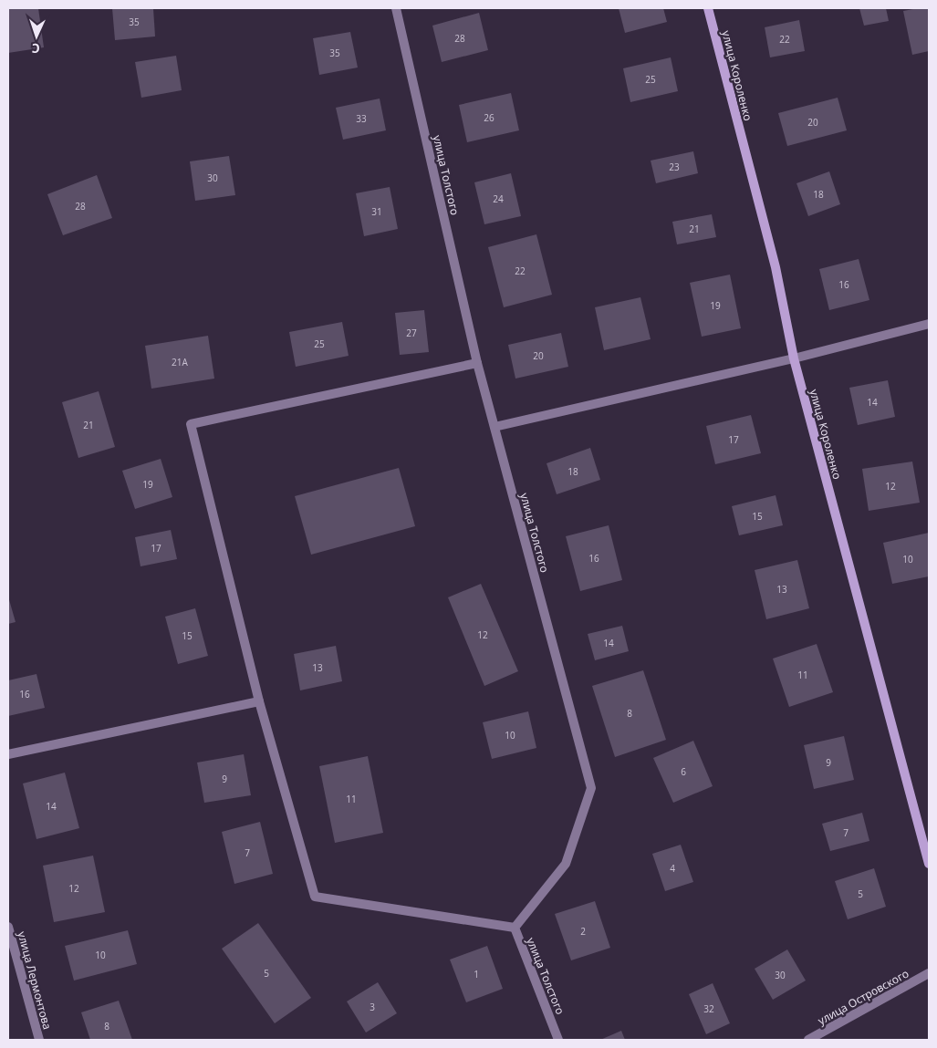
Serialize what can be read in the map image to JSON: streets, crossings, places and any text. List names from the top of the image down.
{
  "streets": {
    "street": [
      "улица Короленко",
      "улица Толстого",
      "улица Лермонтова",
      "улица Островского"
    ]
  },
  "house_numbers": [
    "35",
    "28",
    "22",
    "35",
    "25",
    "26",
    "33",
    "20",
    "23",
    "30",
    "18",
    "24",
    "28",
    "31",
    "21",
    "22",
    "16",
    "19",
    "27",
    "25",
    "20",
    "21А",
    "14",
    "21",
    "17",
    "18",
    "19",
    "12",
    "15",
    "17",
    "16",
    "10",
    "13",
    "12",
    "15",
    "14",
    "13",
    "11",
    "16",
    "8",
    "10",
    "9",
    "6",
    "9",
    "11",
    "14",
    "7",
    "7",
    "4",
    "12",
    "5",
    "2",
    "10",
    "5",
    "1",
    "30",
    "3",
    "32",
    "8"
  ],
  "north": "bottom"
}
